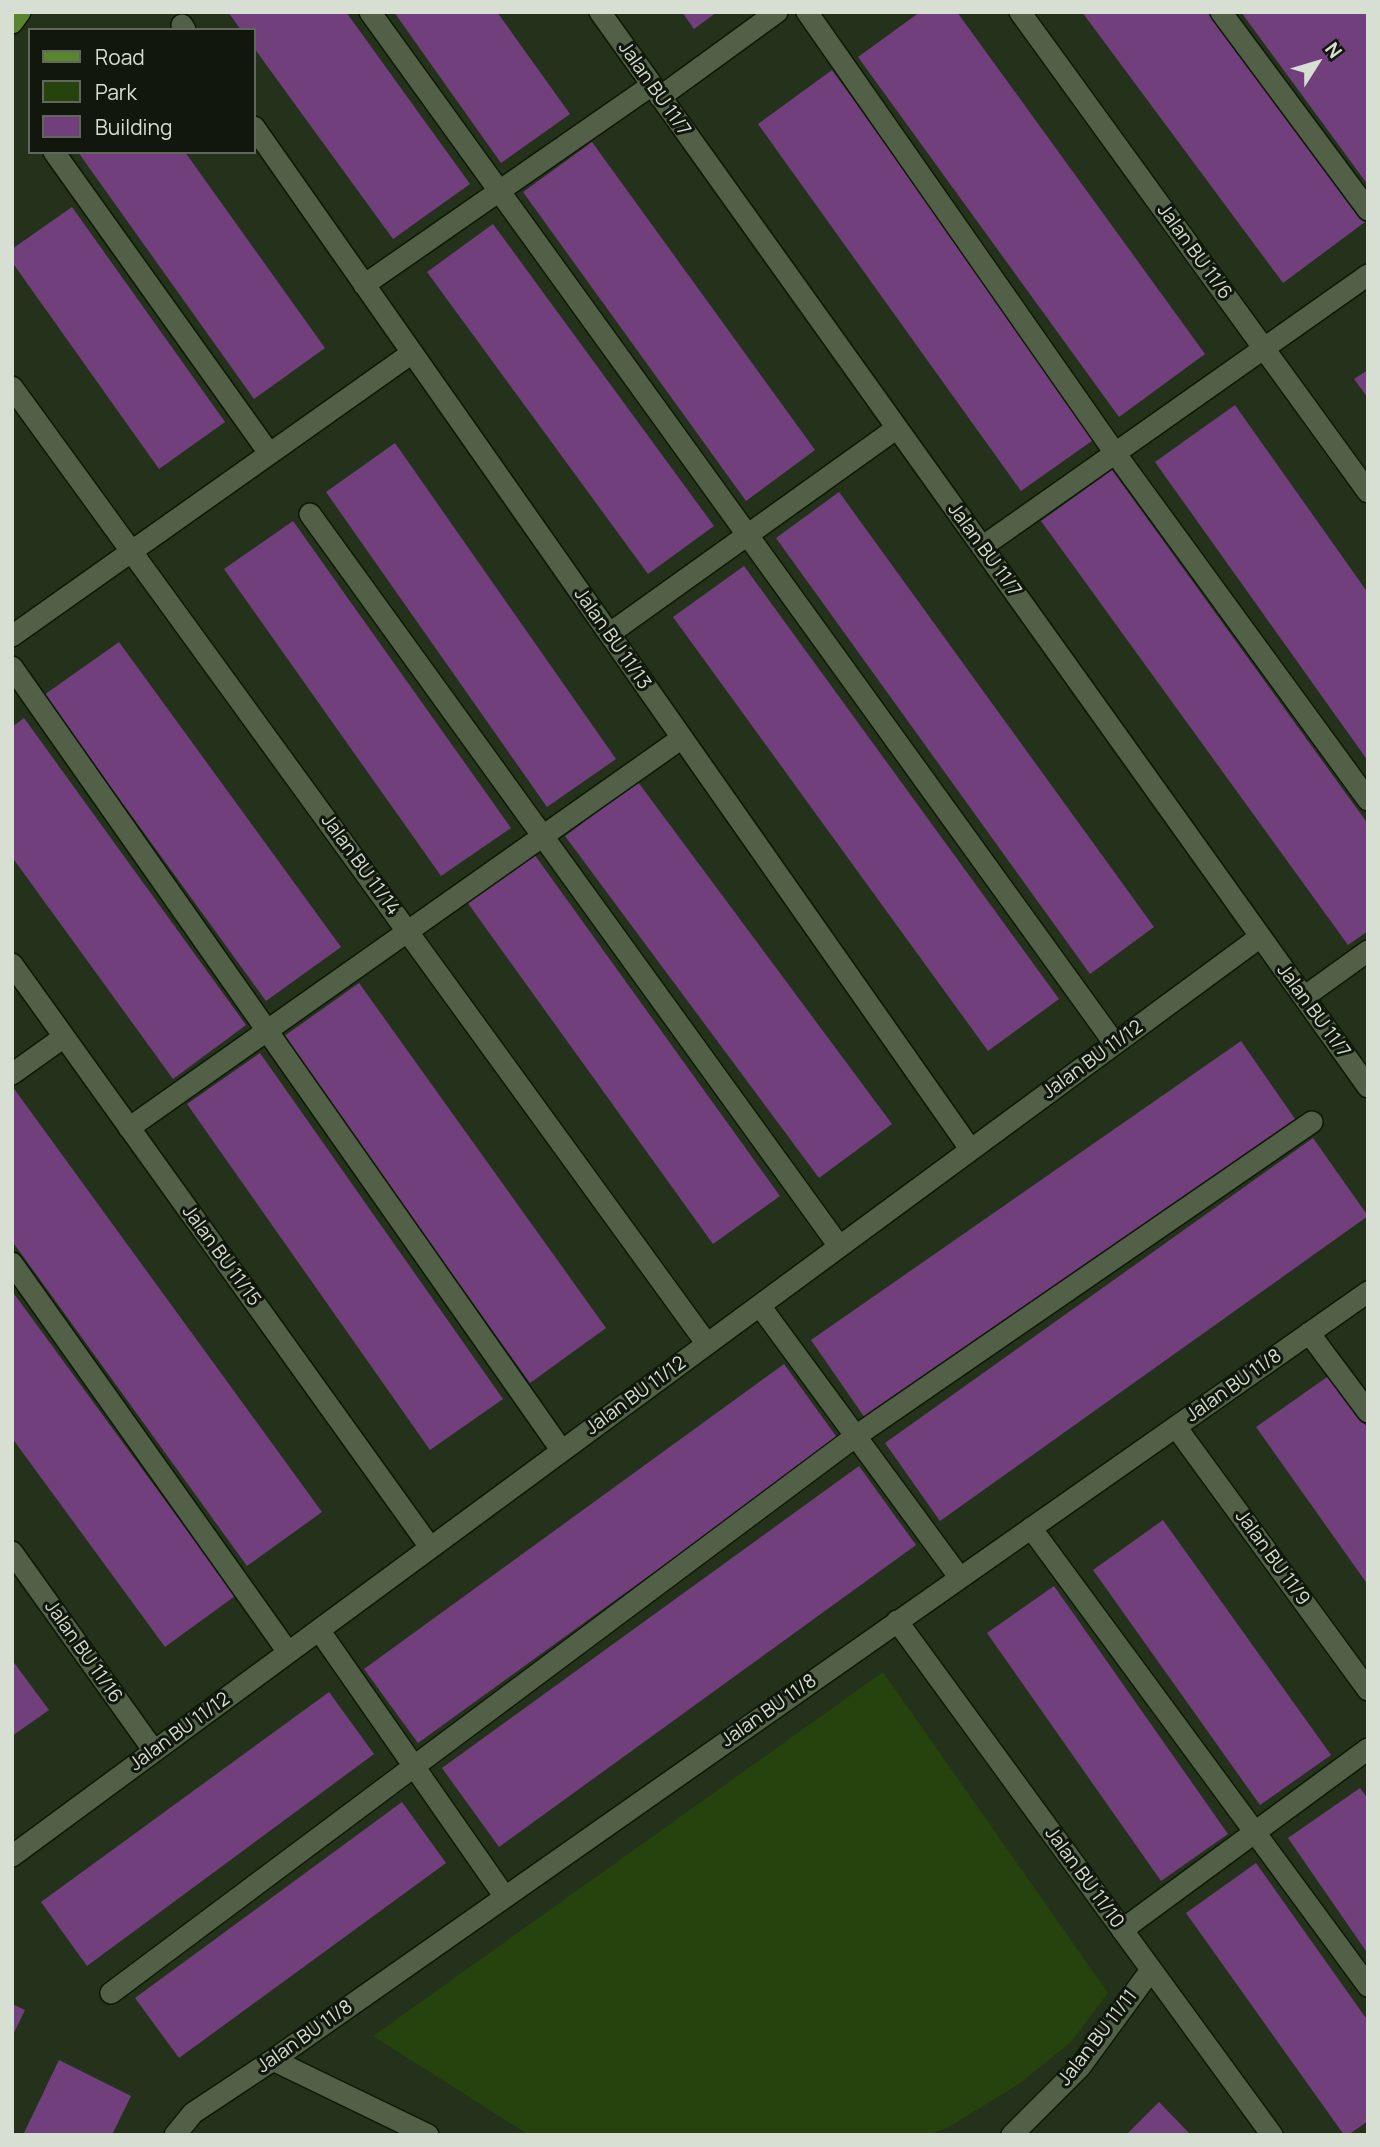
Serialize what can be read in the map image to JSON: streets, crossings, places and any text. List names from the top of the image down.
{
  "streets": {
    "street": [
      "Jalan BU 11/7",
      "Jalan BU 11/6",
      "Jalan BU 11/13",
      "Jalan BU 11/14",
      "Jalan BU 11/12",
      "Jalan BU 11/15",
      "Jalan BU 11/8",
      "Jalan BU 11/9",
      "Jalan BU 11/16",
      "Jalan BU 11/10",
      "Jalan BU 11/11"
    ]
  },
  "crossings": [
    ["Jalan BU 11/7", "Jalan BU 11/12"],
    ["Jalan BU 11/13", "Jalan BU 11/12"],
    ["Jalan BU 11/14", "Jalan BU 11/12"],
    ["Jalan BU 11/12", "Jalan BU 11/15"],
    ["Jalan BU 11/12", "Jalan BU 11/16"],
    ["Jalan BU 11/8", "Jalan BU 11/9"],
    ["Jalan BU 11/8", "Jalan BU 11/10"],
    ["Jalan BU 11/10", "Jalan BU 11/11"]
  ],
  "legend": ["Road", "Park", "Building"],
  "north": "top right"
}
